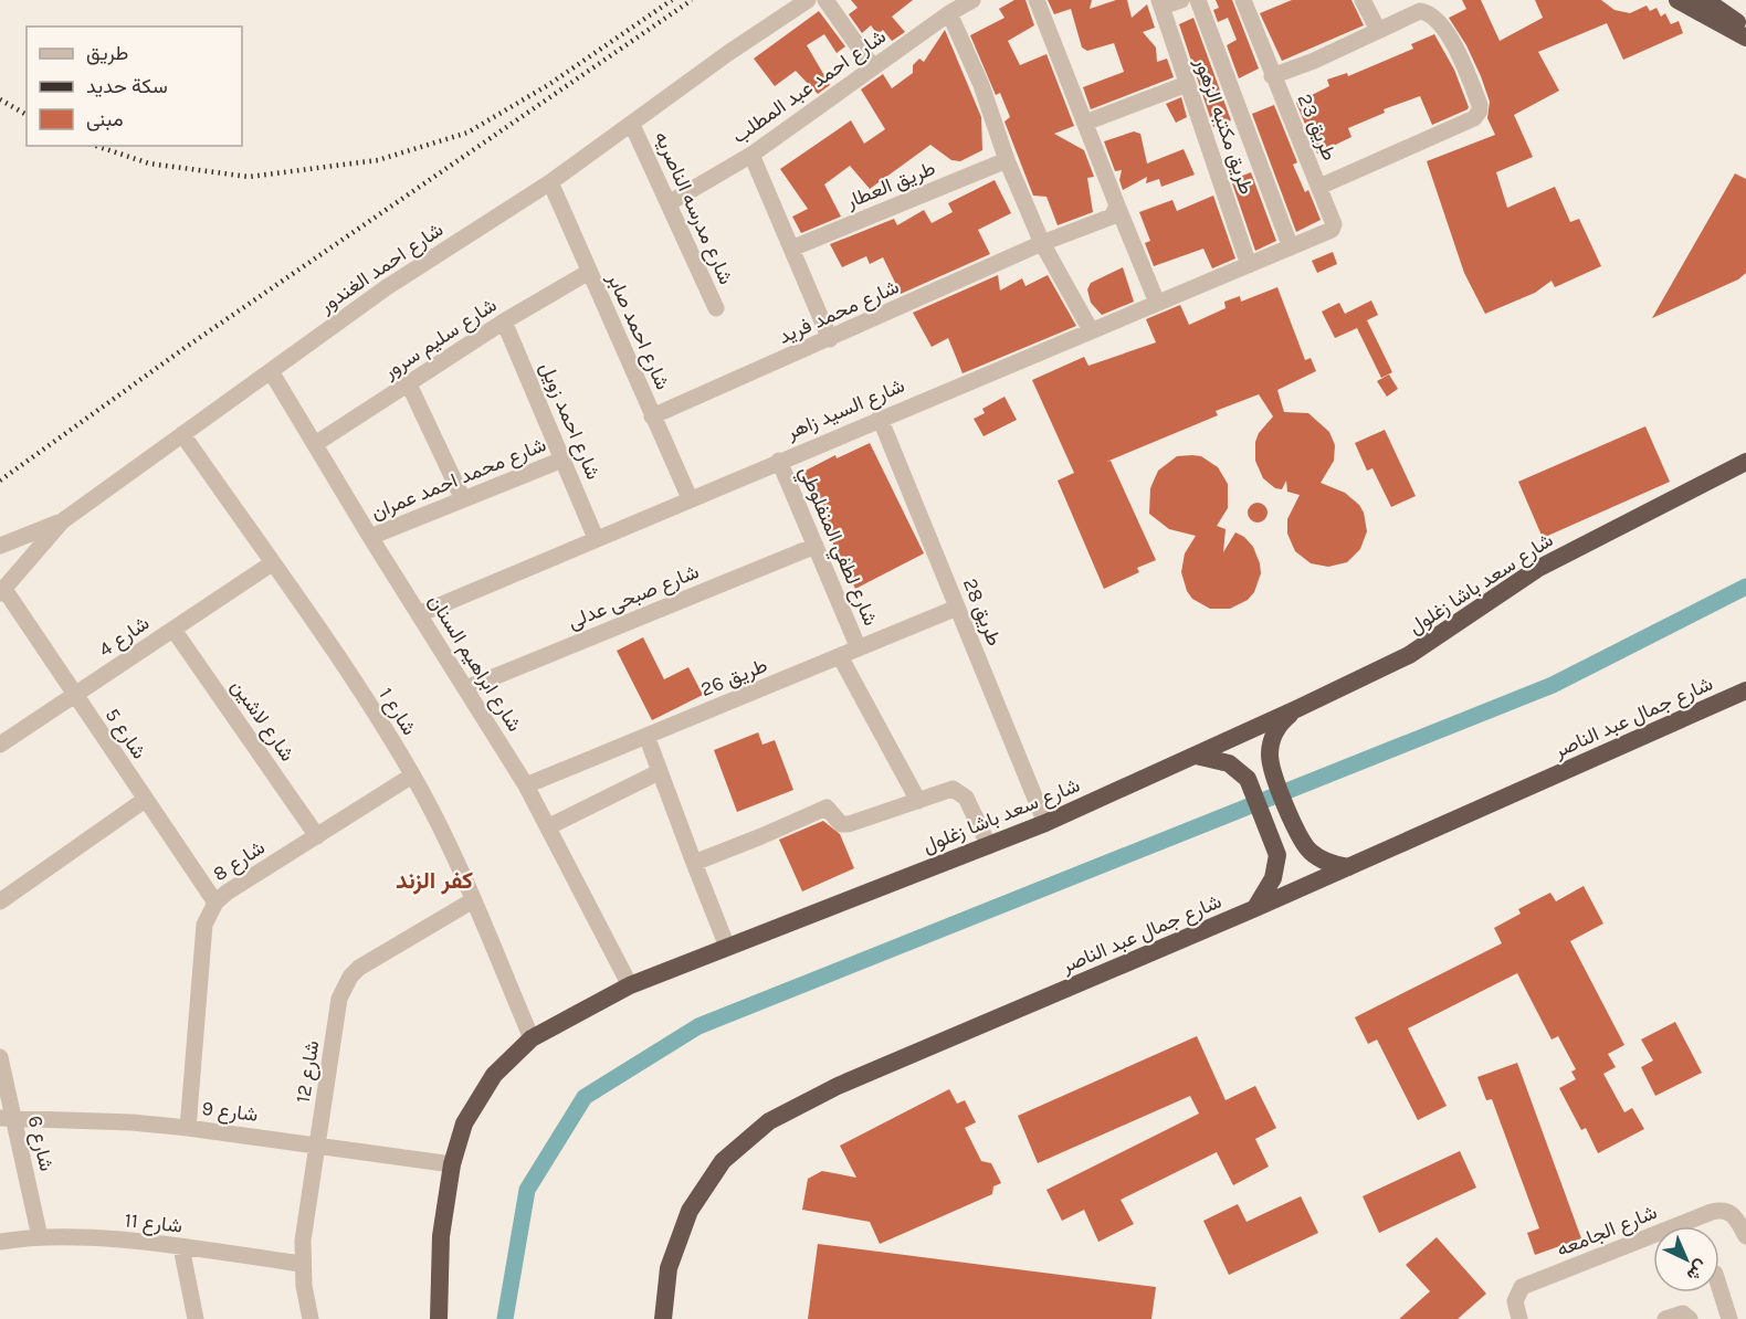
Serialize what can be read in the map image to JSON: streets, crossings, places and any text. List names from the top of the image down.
{
  "streets": {
    "highway": ["شارع سعد باشا زغلول", "شارع جمال عبد الناصر"],
    "street": [
      "شارع احمد عبد المطلب",
      "طريق مكتبه الزهور",
      "طريق 23",
      "طريق العطار",
      "شارع مدرسه الناصريه",
      "شارع احمد الغندور",
      "شارع محمد فريد",
      "شارع احمد صابر",
      "شارع سليم سرور",
      "شارع السيد زاهر",
      "شارع احمد زويل",
      "شارع محمد احمد عمران",
      "شارع لطفي المنفلوطي",
      "شارع صبحى عدلى",
      "طريق 28",
      "شارع 4",
      "شارع ابراهيم السنان",
      "طريق 26",
      "شارع 1",
      "شارع لاشين",
      "شارع 5",
      "شارع 8",
      "شارع 12",
      "شارع 9",
      "شارع 6",
      "شارع 11",
      "شارع الجامعه"
    ]
  },
  "crossings": [
    ["شارع احمد عبد المطلب", "شارع مدرسه الناصريه"],
    ["طريق مكتبه الزهور", "شارع السيد زاهر"],
    ["طريق 23", "شارع السيد زاهر"],
    ["شارع مدرسه الناصريه", "شارع احمد الغندور"],
    ["شارع احمد الغندور", "شارع احمد صابر"],
    ["شارع احمد الغندور", "شارع ابراهيم السنان"],
    ["شارع احمد الغندور", "شارع 1"],
    ["شارع احمد الغندور", "شارع 5"],
    ["شارع محمد فريد", "شارع احمد صابر"],
    ["شارع احمد صابر", "شارع سليم سرور"],
    ["شارع احمد صابر", "شارع السيد زاهر"],
    ["شارع سليم سرور", "شارع احمد زويل"],
    ["شارع سليم سرور", "شارع ابراهيم السنان"],
    ["شارع السيد زاهر", "شارع احمد زويل"],
    ["شارع السيد زاهر", "شارع لطفي المنفلوطي"],
    ["شارع السيد زاهر", "طريق 28"],
    ["شارع السيد زاهر", "شارع ابراهيم السنان"],
    ["شارع احمد زويل", "شارع محمد احمد عمران"],
    ["شارع محمد احمد عمران", "شارع ابراهيم السنان"],
    ["شارع لطفي المنفلوطي", "شارع صبحى عدلى"],
    ["شارع لطفي المنفلوطي", "طريق 26"],
    ["شارع سعد باشا زغلول", "طريق 28"],
    ["شارع سعد باشا زغلول", "شارع ابراهيم السنان"],
    ["شارع سعد باشا زغلول", "شارع 1"],
    ["شارع سعد باشا زغلول", "شارع 9"],
    ["شارع صبحى عدلى", "شارع ابراهيم السنان"],
    ["طريق 28", "طريق 26"],
    ["شارع 4", "شارع 1"],
    ["شارع 4", "شارع لاشين"],
    ["شارع 4", "شارع 5"],
    ["شارع ابراهيم السنان", "طريق 26"],
    ["شارع 1", "شارع 8"],
    ["شارع 1", "شارع 12"],
    ["شارع لاشين", "شارع 8"],
    ["شارع 5", "شارع 8"],
    ["شارع 8", "شارع 9"],
    ["شارع 12", "شارع 9"],
    ["شارع 12", "شارع 11"],
    ["شارع 9", "شارع 6"],
    ["شارع 6", "شارع 11"]
  ],
  "districts": ["كفر الزند"],
  "legend": ["طريق", "سكة حديد", "مبنى"],
  "north": "bottom right"
}
